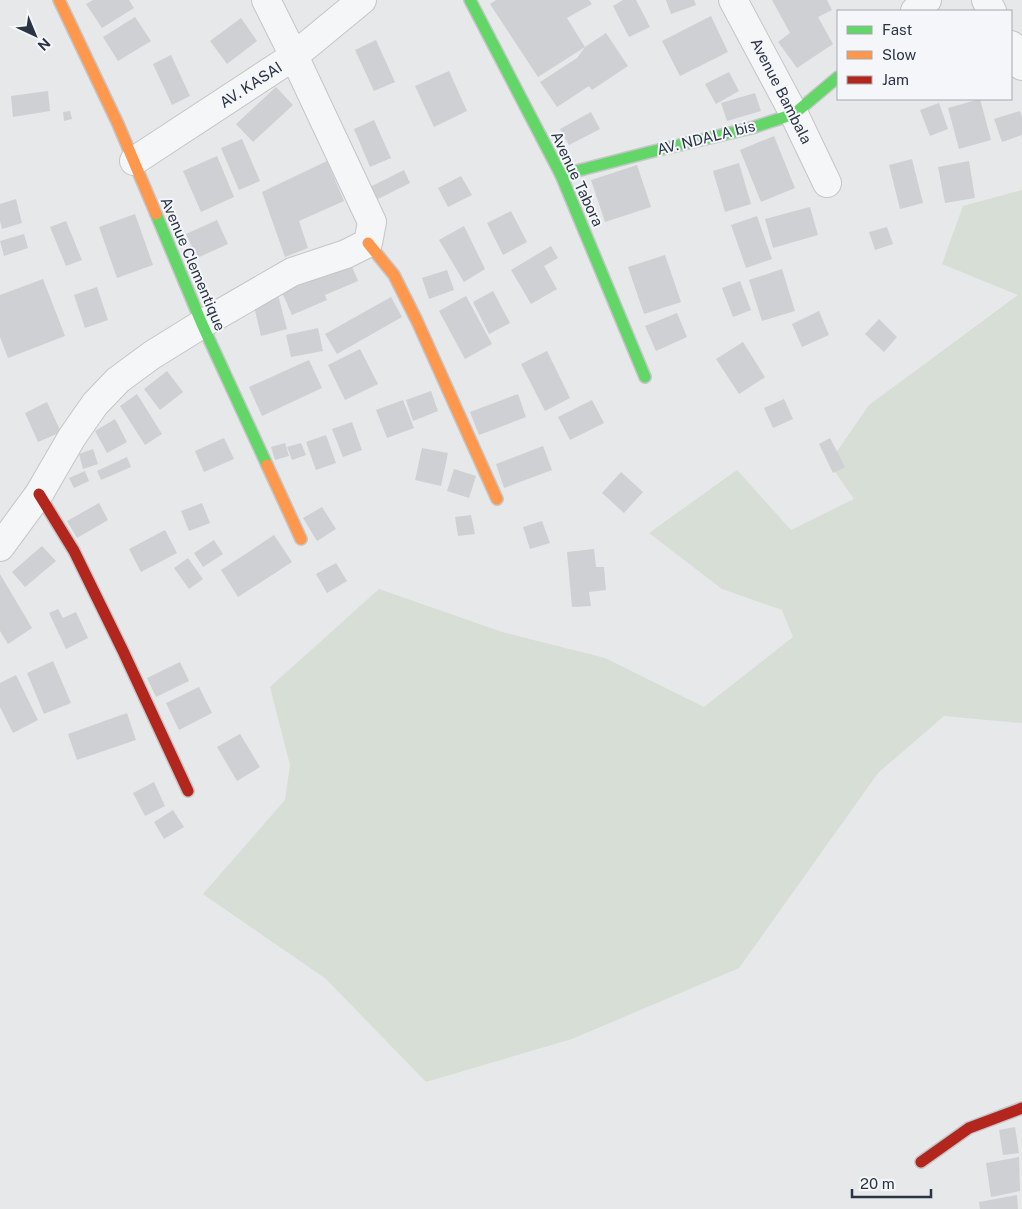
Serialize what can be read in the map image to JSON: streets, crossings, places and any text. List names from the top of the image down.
{
  "streets": {
    "street": [
      "AV. KASAI",
      "Avenue Bambala",
      "AV. NDALA bis",
      "Avenue Tabora",
      "Avenue Clementique"
    ]
  },
  "crossings": [
    ["AV. KASAI", "Avenue Clementique"],
    ["Avenue Bambala", "AV. NDALA bis"],
    ["AV. NDALA bis", "Avenue Tabora"]
  ],
  "legend": ["Fast", "Slow", "Jam"],
  "scale_bar": "20 m",
  "north": "bottom right"
}
